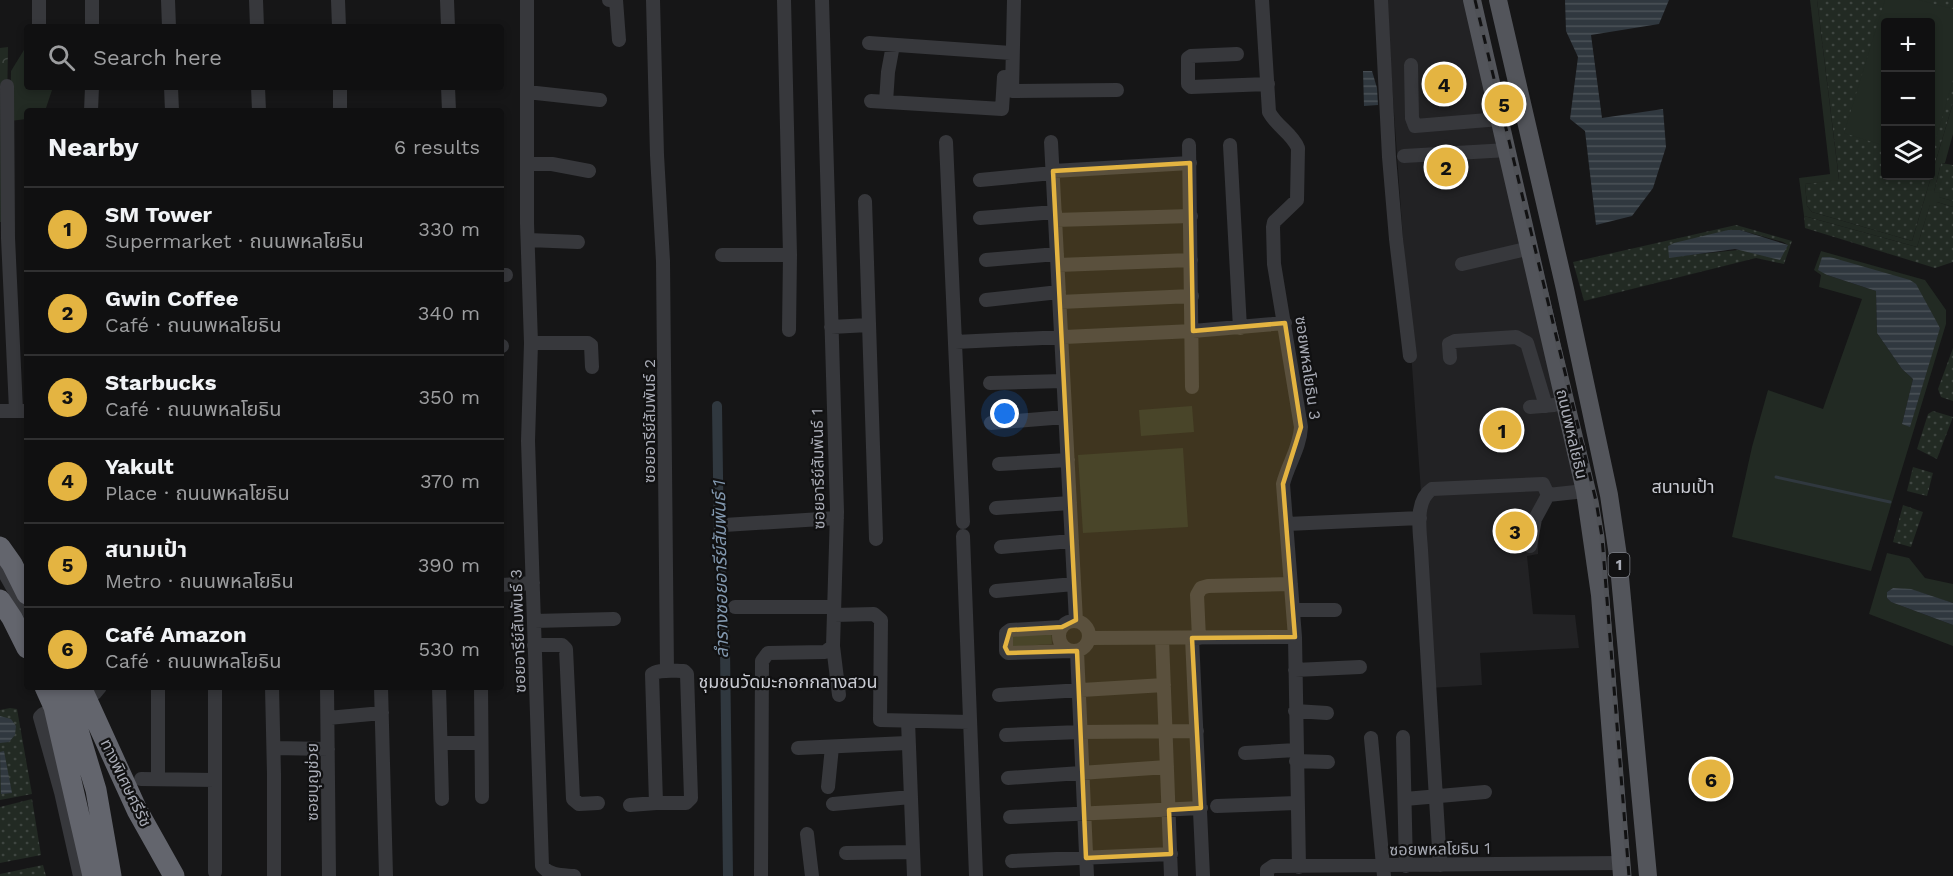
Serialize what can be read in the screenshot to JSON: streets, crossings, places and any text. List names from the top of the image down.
{
  "streets": {
    "highway": ["ทางพิเศษศรีรัช"],
    "main road": ["ถนนพหลโยธิน", "1"],
    "street": [
      "ซอยพหลโยธิน 3",
      "ซอยอารีย์สัมพันธ์ 2",
      "ซอยอารีย์สัมพันธ์ 1",
      "ซอยอารีย์สัมพันธ์ 3",
      "ซอยบุญช่วย",
      "ซอยพหลโยธิน 1"
    ]
  },
  "crossings": [
    ["ซอยพหลโยธิน 3", "ซอยพหลโยธิน 1"],
    ["ถนนพหลโยธิน", "ซอยพหลโยธิน 1"]
  ],
  "districts": ["สนามเป้า", "ชุมชนวัดมะกอกกลางสวน"],
  "water": ["ลำรางซอยอารีย์สัมพันธ์ 1"],
  "page": {
    "map_buttons": ["+", "−"],
    "search": "Search here",
    "pins": [
      "4",
      "5",
      "2",
      "1",
      "3",
      "6"
    ],
    "heading": ["Nearby", "6 results"],
    "list": [
      {
        "mark": "1",
        "name": "SM Tower",
        "note": "Supermarket · ถนนพหลโยธิน",
        "value": "330 m"
      },
      {
        "mark": "2",
        "name": "Gwin Coffee",
        "note": "Café · ถนนพหลโยธิน",
        "value": "340 m"
      },
      {
        "mark": "3",
        "name": "Starbucks",
        "note": "Café · ถนนพหลโยธิน",
        "value": "350 m"
      },
      {
        "mark": "4",
        "name": "Yakult",
        "note": "Place · ถนนพหลโยธิน",
        "value": "370 m"
      },
      {
        "mark": "5",
        "name": "สนามเป้า",
        "note": "Metro · ถนนพหลโยธิน",
        "value": "390 m"
      },
      {
        "mark": "6",
        "name": "Café Amazon",
        "note": "Café · ถนนพหลโยธิน",
        "value": "530 m"
      }
    ]
  }
}
